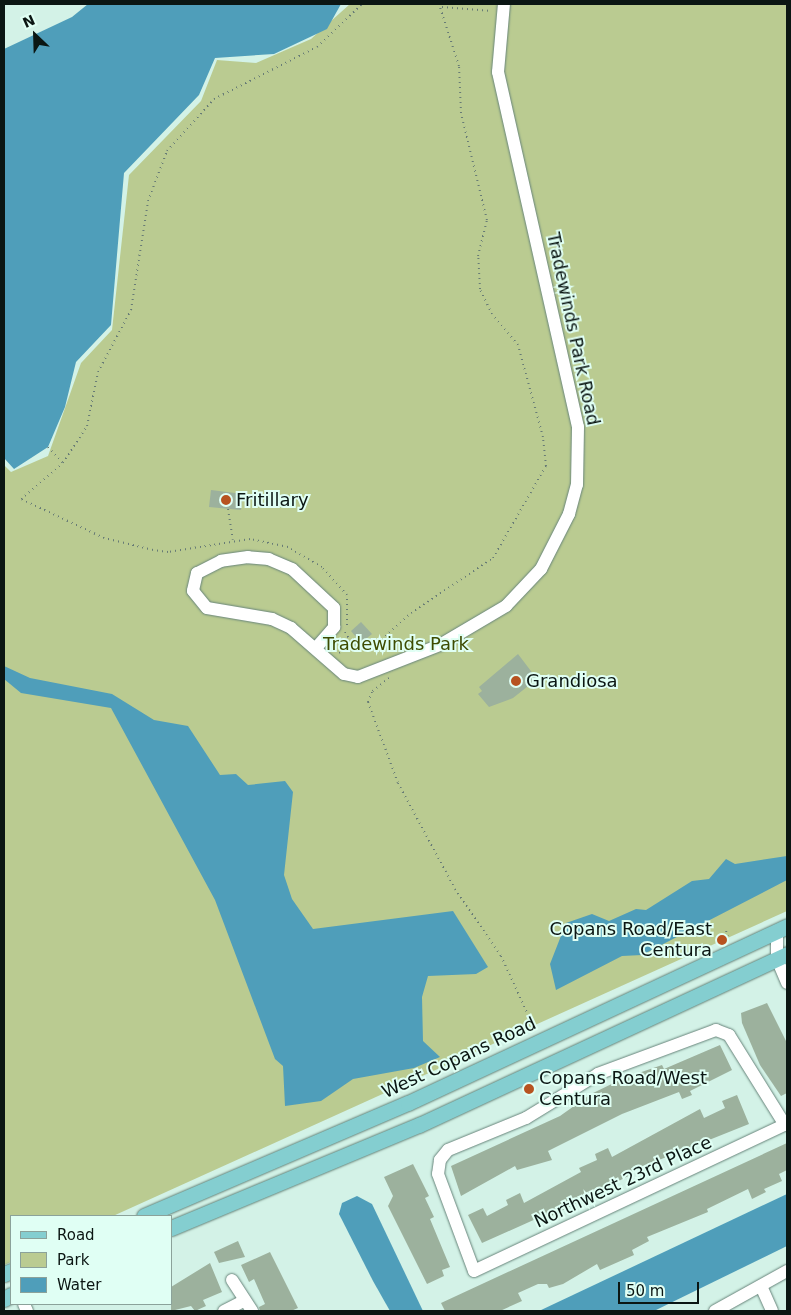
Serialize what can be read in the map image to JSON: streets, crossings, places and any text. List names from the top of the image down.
{
  "streets": {
    "main road": ["West Copans Road"],
    "street": ["Tradewinds Park Road", "Northwest 23rd Place"]
  },
  "parks": ["Tradewinds Park"],
  "places": [
    "Fritillary",
    "Grandiosa",
    "Copans Road/East Centura",
    "Copans Road/West Centura"
  ],
  "legend": ["Road", "Park", "Water"],
  "scale_bar": "50 m",
  "north": "top left"
}
